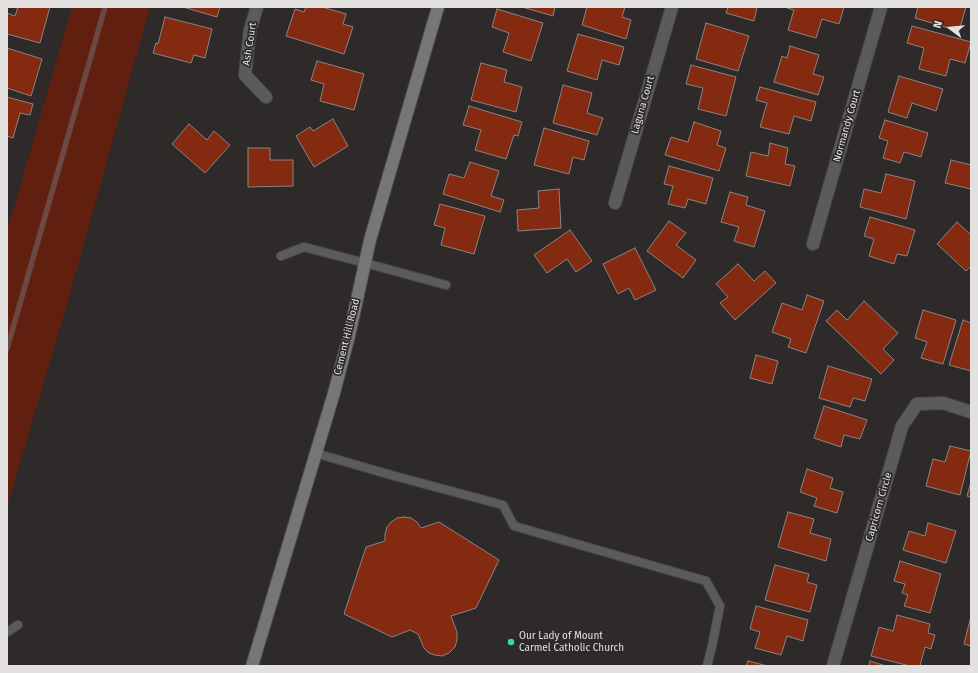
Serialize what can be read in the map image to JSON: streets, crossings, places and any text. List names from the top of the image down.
{
  "streets": {
    "street": [
      "Ash Court",
      "Laguna Court",
      "Normandy Court",
      "Cement Hill Road",
      "Capricorn Circle"
    ]
  },
  "places": ["Our Lady of Mount Carmel Catholic Church"],
  "north": "left"
}
